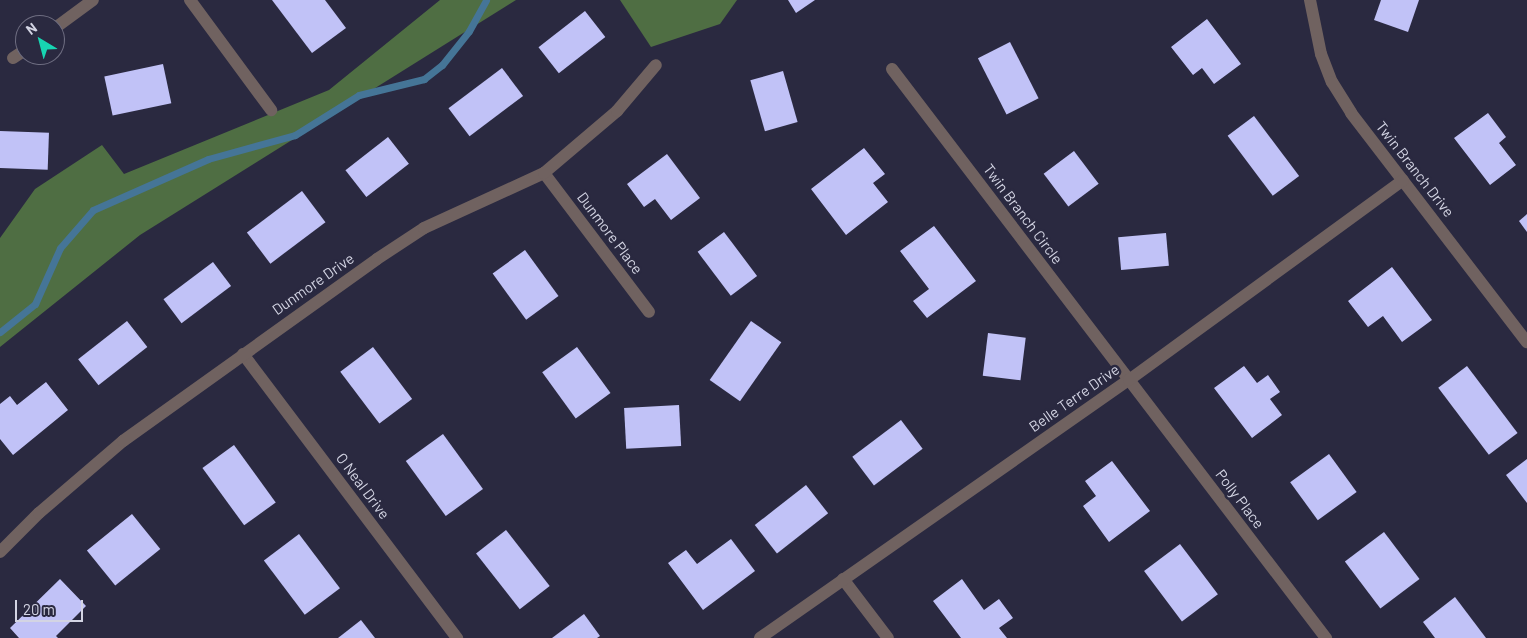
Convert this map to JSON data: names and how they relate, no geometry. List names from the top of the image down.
{
  "streets": {
    "street": [
      "Twin Branch Drive",
      "Twin Branch Circle",
      "Dunmore Place",
      "Dunmore Drive",
      "Belle Terre Drive",
      "O Neal Drive",
      "Polly Place"
    ]
  },
  "crossings": [
    ["Twin Branch Drive", "Belle Terre Drive"],
    ["Twin Branch Circle", "Belle Terre Drive"],
    ["Twin Branch Circle", "Polly Place"],
    ["Dunmore Place", "Dunmore Drive"],
    ["Dunmore Drive", "O Neal Drive"],
    ["Belle Terre Drive", "Polly Place"]
  ],
  "scale_bar": "20 m",
  "north": "top left"
}
